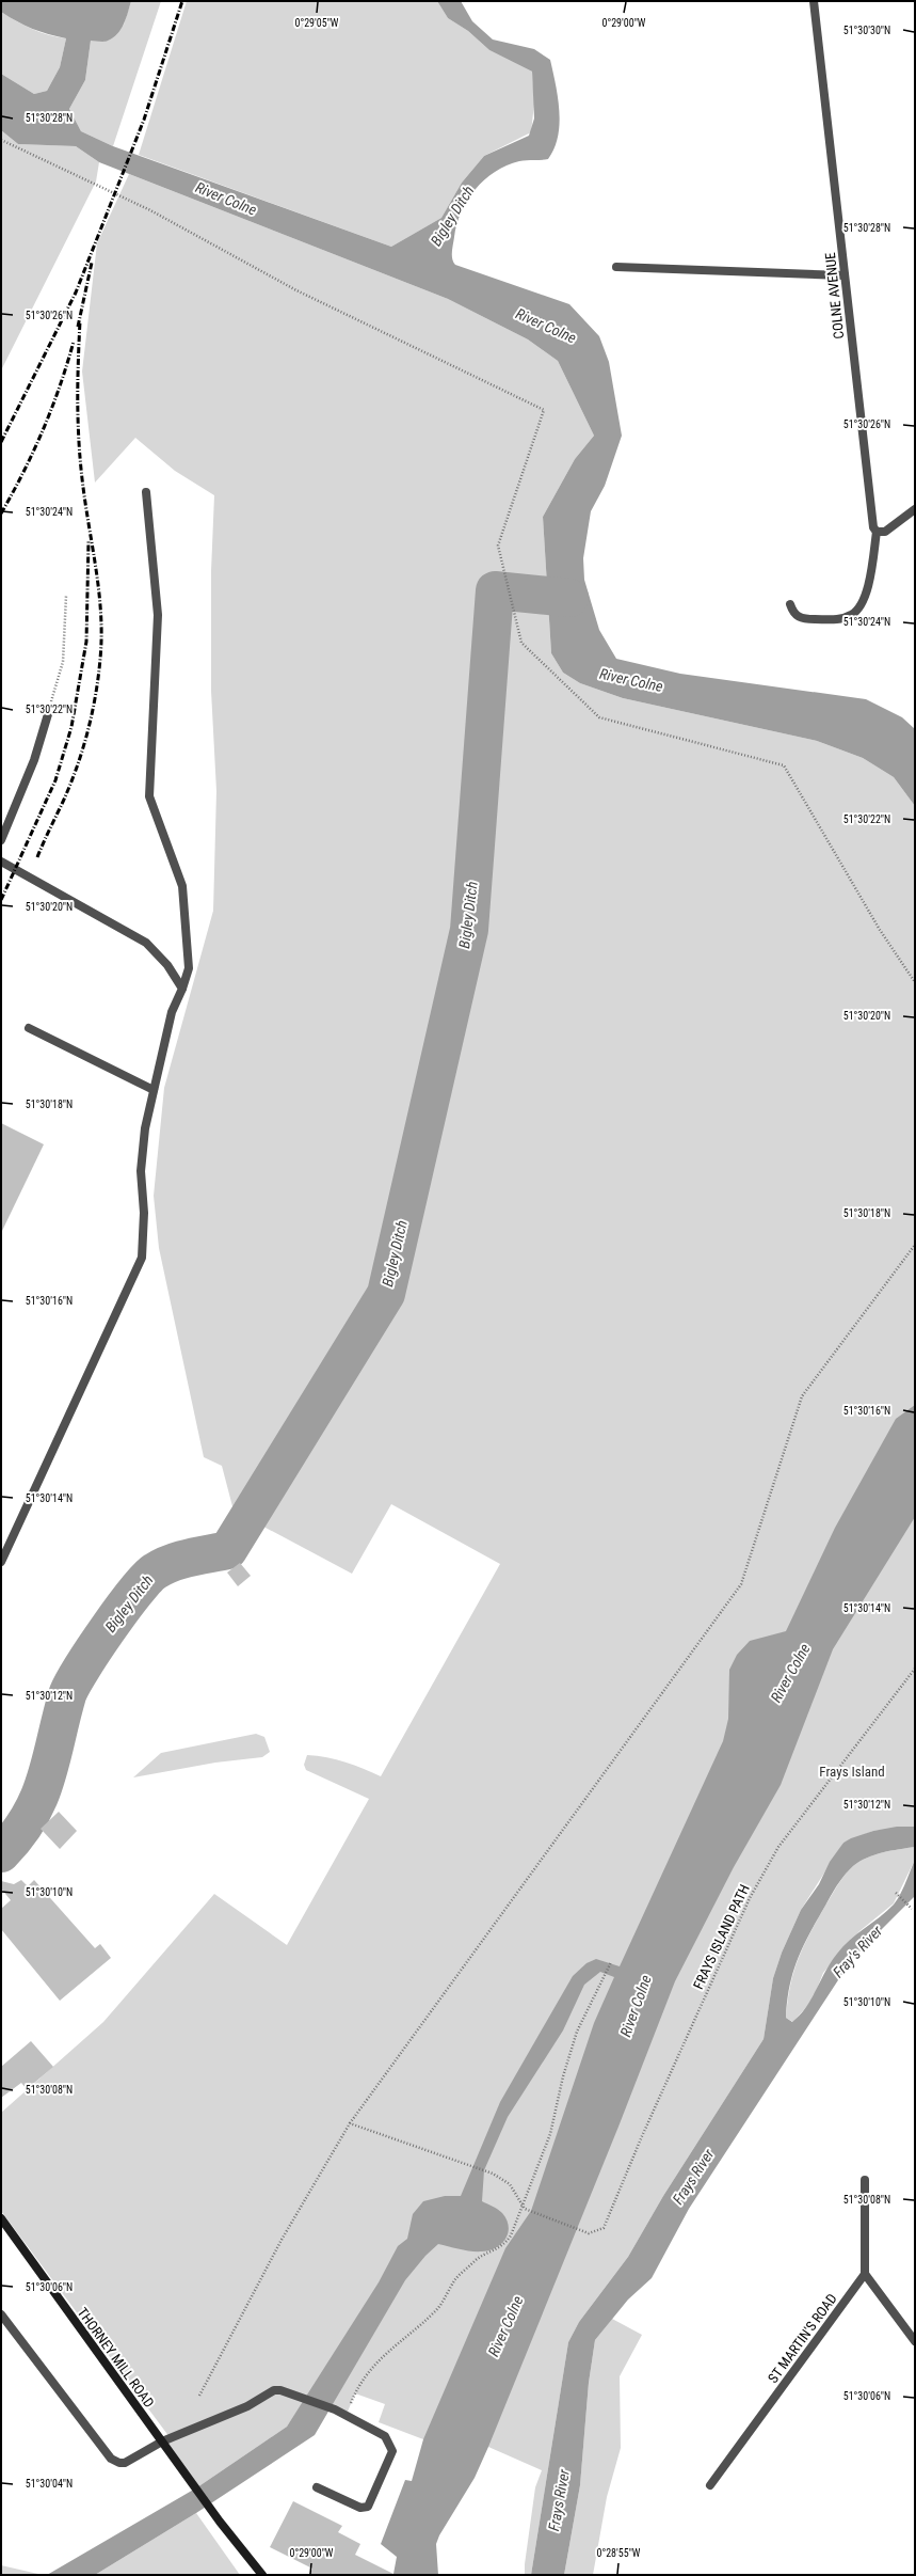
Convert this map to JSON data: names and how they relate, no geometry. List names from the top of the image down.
{
  "streets": {
    "street": ["COLNE AVENUE", "ST MARTIN'S ROAD", "THORNEY MILL ROAD"],
    "path": ["FRAYS ISLAND PATH"]
  },
  "water": [
    "River Colne",
    "Bigley Ditch",
    "Fray's River",
    "Frays River"
  ],
  "parks": ["Frays Island"],
  "coordinates": [
    "0°29'05\"W",
    "0°29'00\"W",
    "51°30'30\"N",
    "51°30'28\"N",
    "51°30'26\"N",
    "51°30'24\"N",
    "51°30'22\"N",
    "51°30'20\"N",
    "51°30'18\"N",
    "51°30'16\"N",
    "51°30'14\"N",
    "51°30'12\"N",
    "51°30'10\"N",
    "51°30'08\"N",
    "51°30'06\"N",
    "51°30'04\"N",
    "0°28'55\"W"
  ]
}
